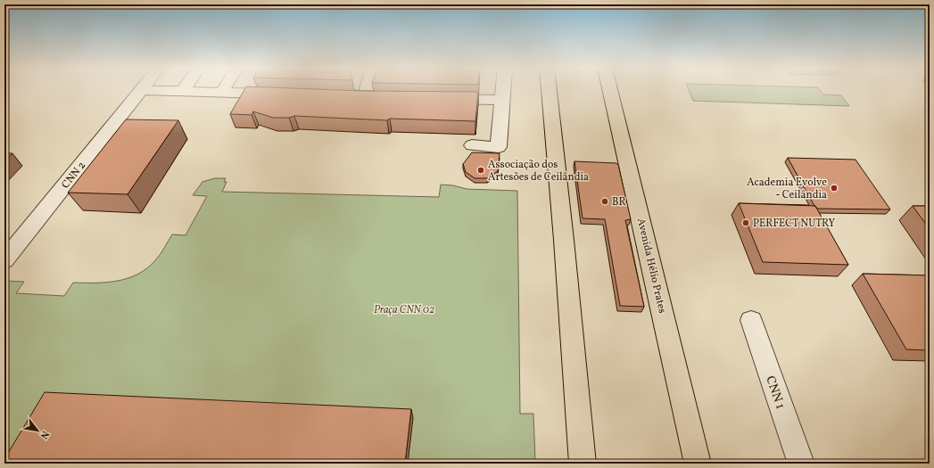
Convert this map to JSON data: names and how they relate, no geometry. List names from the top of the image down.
{
  "streets": {
    "main road": ["Avenida Hélio Prates"],
    "street": ["CNN 2", "CNN 1"]
  },
  "parks": ["Praça CNN 02"],
  "places": [
    "Associação dos Artesões de Ceilândia",
    "Academia Evolve - Ceilândia",
    "BR",
    "PERFECT NUTRY"
  ],
  "north": "bottom right"
}
